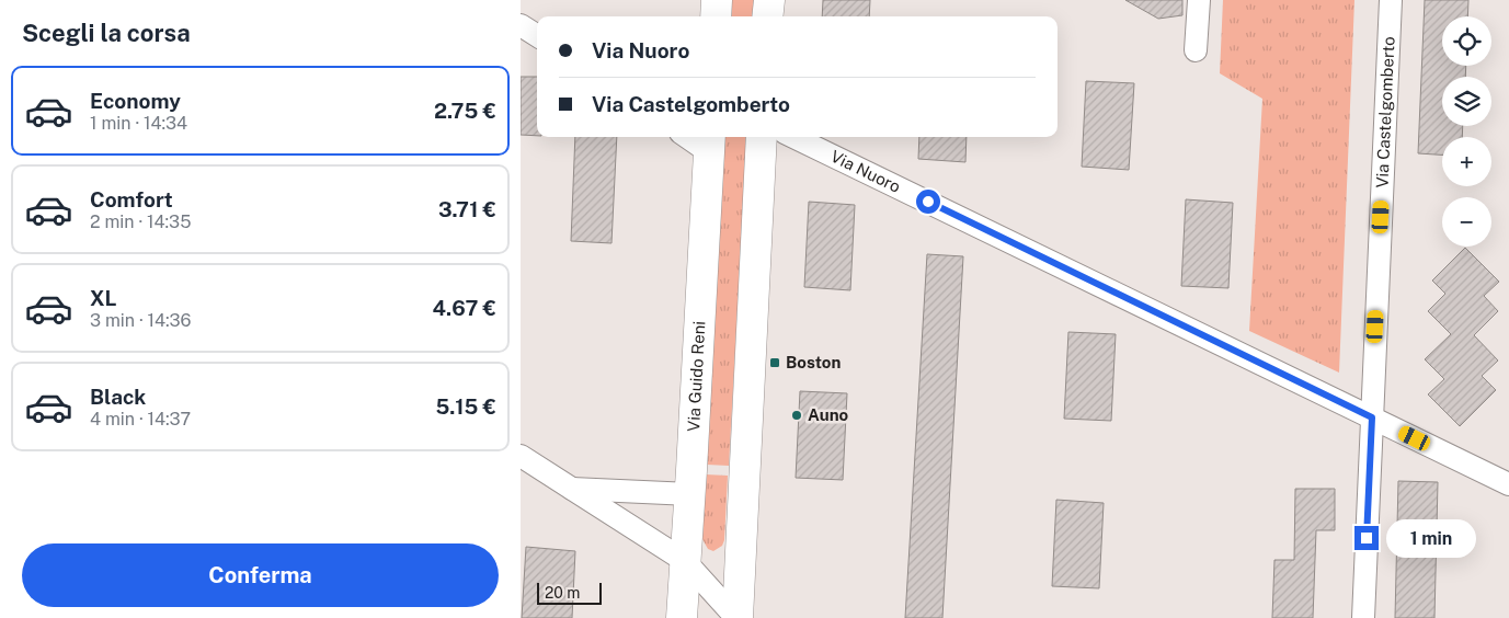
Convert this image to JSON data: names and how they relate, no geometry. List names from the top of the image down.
{
  "streets": {
    "main road": ["Via Guido Reni"],
    "street": ["Via Castelgomberto", "Via Nuoro"]
  },
  "crossings": [
    ["Via Castelgomberto", "Via Nuoro"]
  ],
  "places": {
    "transit": ["Boston"],
    "other": ["Auno"]
  },
  "scale_bar": "20 m",
  "page": {
    "heading": "Scegli la corsa",
    "map_buttons": ["+", "−"],
    "banner": ["Via Nuoro", "Via Castelgomberto"],
    "list": [
      {
        "name": "Economy",
        "note": "1 min · 14:34",
        "value": "2.75 €"
      },
      {
        "name": "Comfort",
        "note": "2 min · 14:35",
        "value": "3.71 €"
      },
      {
        "name": "XL",
        "note": "3 min · 14:36",
        "value": "4.67 €"
      },
      {
        "name": "Black",
        "note": "4 min · 14:37",
        "value": "5.15 €"
      }
    ],
    "bubble": "1 min",
    "buttons": "Conferma",
    "scale": "20 m"
  }
}
